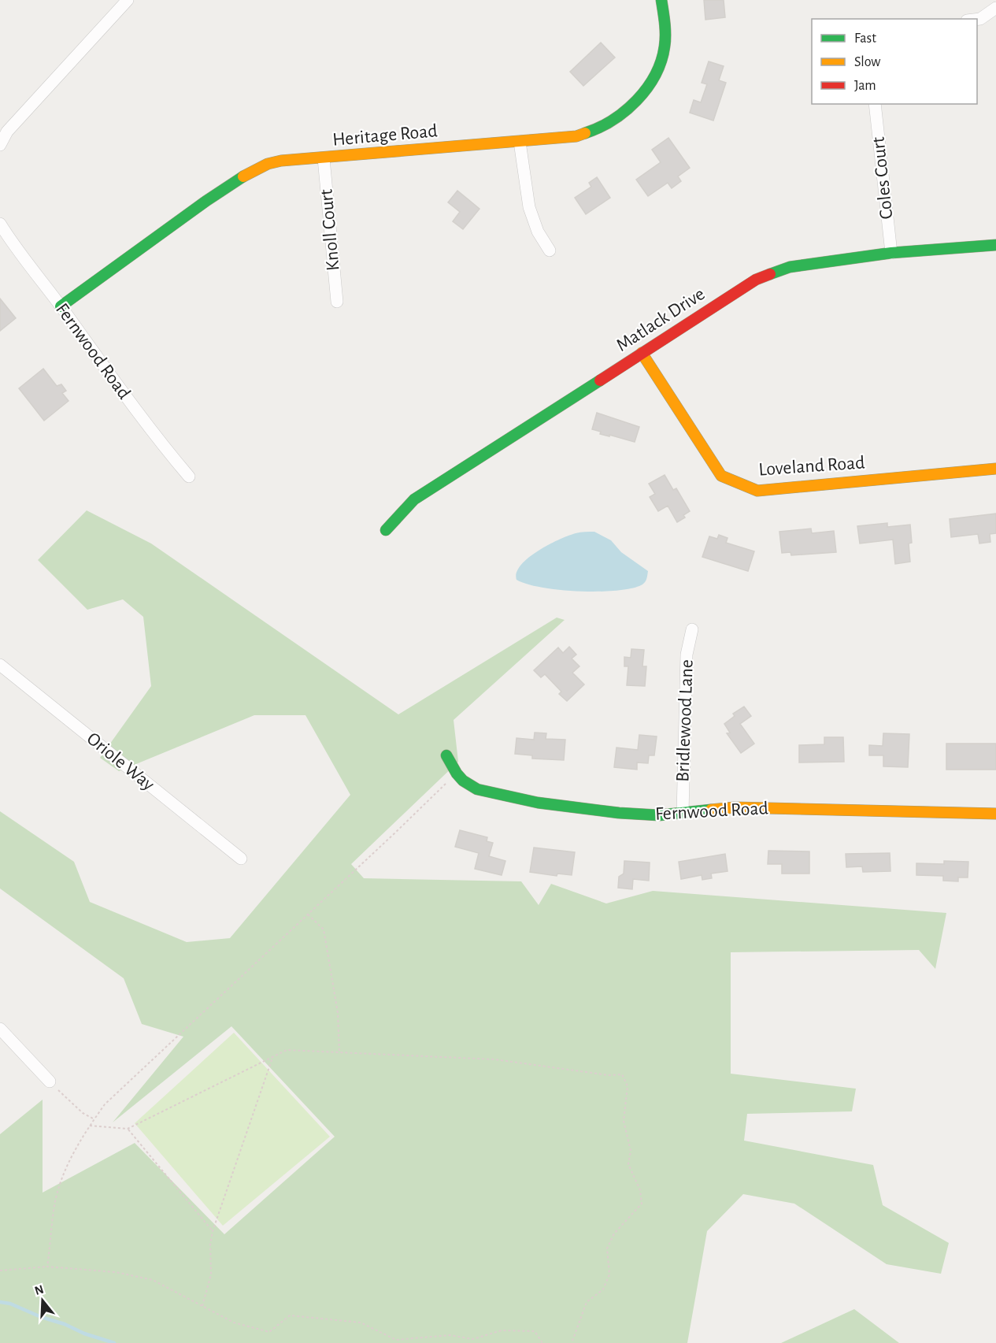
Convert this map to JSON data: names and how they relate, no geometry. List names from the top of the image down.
{
  "streets": {
    "street": [
      "Heritage Road",
      "Coles Court",
      "Knoll Court",
      "Matlack Drive",
      "Fernwood Road",
      "Loveland Road",
      "Bridlewood Lane",
      "Oriole Way"
    ]
  },
  "crossings": [
    ["Heritage Road", "Knoll Court"],
    ["Heritage Road", "Fernwood Road"],
    ["Coles Court", "Matlack Drive"],
    ["Matlack Drive", "Loveland Road"],
    ["Fernwood Road", "Bridlewood Lane"]
  ],
  "legend": ["Fast", "Slow", "Jam"],
  "north": "top"
}
